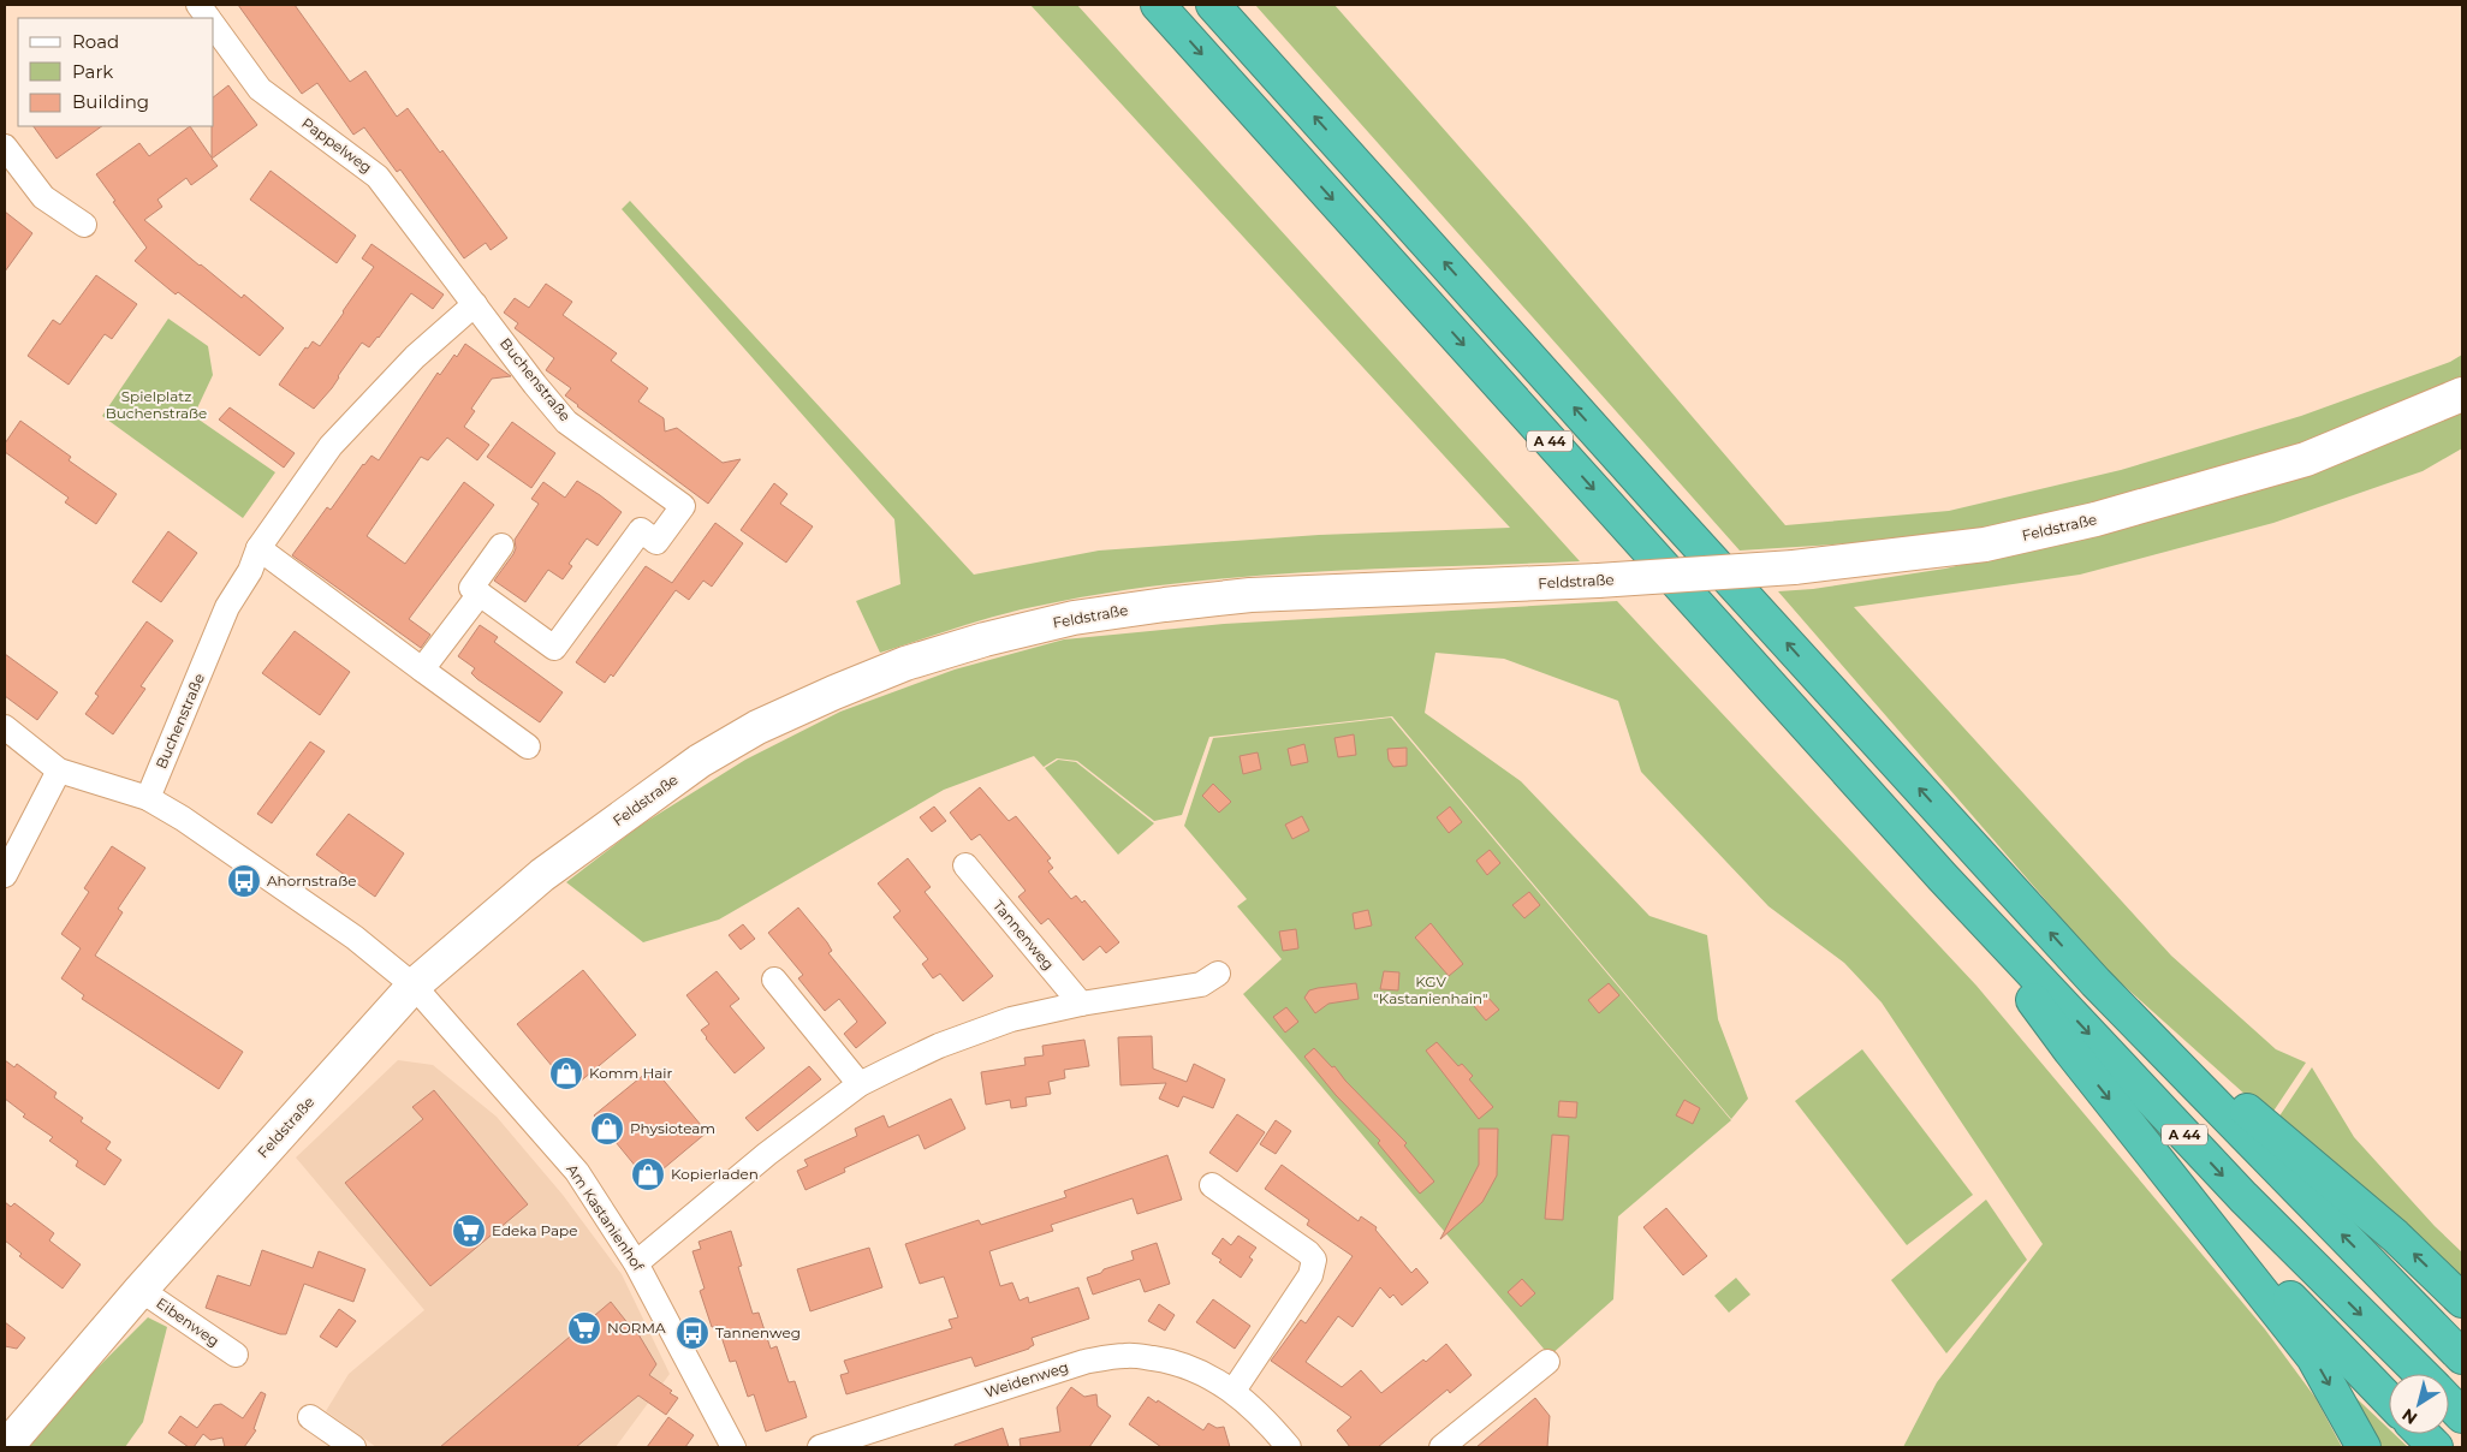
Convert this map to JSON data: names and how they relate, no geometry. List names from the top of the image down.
{
  "streets": {
    "highway": ["A 44"],
    "main road": ["Feldstraße"],
    "street": [
      "Pappelweg",
      "Buchenstraße",
      "Tannenweg",
      "Am Kastanienhof",
      "Eibenweg",
      "Weidenweg"
    ]
  },
  "crossings": [
    ["Pappelweg", "Buchenstraße"],
    ["Feldstraße", "Am Kastanienhof"],
    ["Feldstraße", "Eibenweg"]
  ],
  "parks": ["Spielplatz Buchenstraße", "KGV \"Kastanienhain\""],
  "places": {
    "bus stop": ["Ahornstraße", "Tannenweg"],
    "shop": ["Komm Hair", "Physioteam", "Kopierladen"],
    "supermarket": ["Edeka Pape", "NORMA"]
  },
  "legend": ["Road", "Park", "Building"],
  "north": "bottom left"
}
